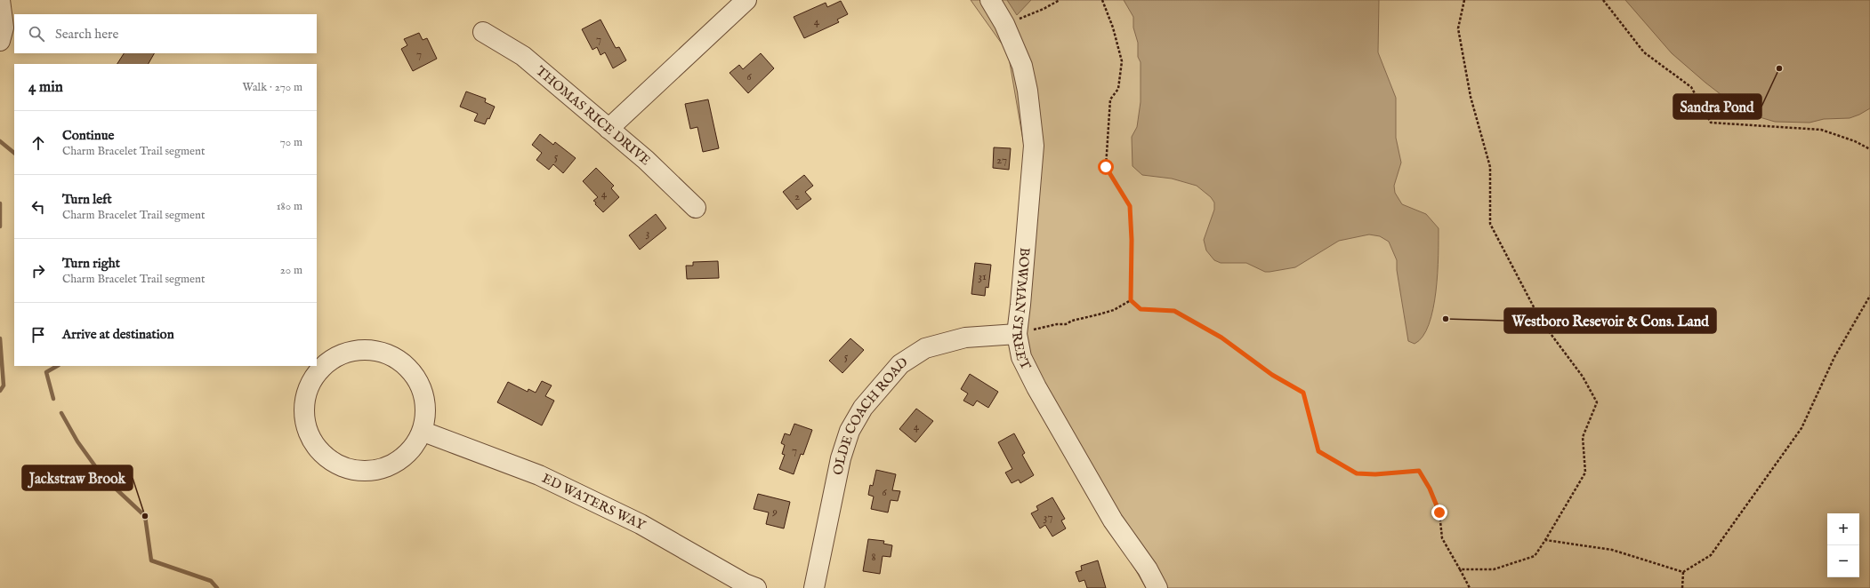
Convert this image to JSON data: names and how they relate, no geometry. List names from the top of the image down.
{
  "streets": {
    "street": [
      "THOMAS RICE DRIVE",
      "BOWMAN STREET",
      "OLDE COACH ROAD",
      "ED WATERS WAY"
    ]
  },
  "crossings": [
    ["BOWMAN STREET", "OLDE COACH ROAD"]
  ],
  "places": ["Sandra Pond", "Westboro Resevoir & Cons. Land", "Jackstraw Brook"],
  "house_numbers": [
    "4",
    "7",
    "7",
    "6",
    "5",
    "27",
    "4",
    "2",
    "3",
    "31",
    "5",
    "4",
    "7",
    "6",
    "9",
    "37",
    "8"
  ],
  "page": {
    "search": "Search here",
    "heading": ["4 min", "Walk · 270 m"],
    "list": [
      ["Continue", "Charm Bracelet Trail segment", "70 m"],
      ["Turn left", "Charm Bracelet Trail segment", "180 m"],
      ["Turn right", "Charm Bracelet Trail segment", "20 m"],
      "Arrive at destination"
    ],
    "map_buttons": ["+", "−"]
  }
}
